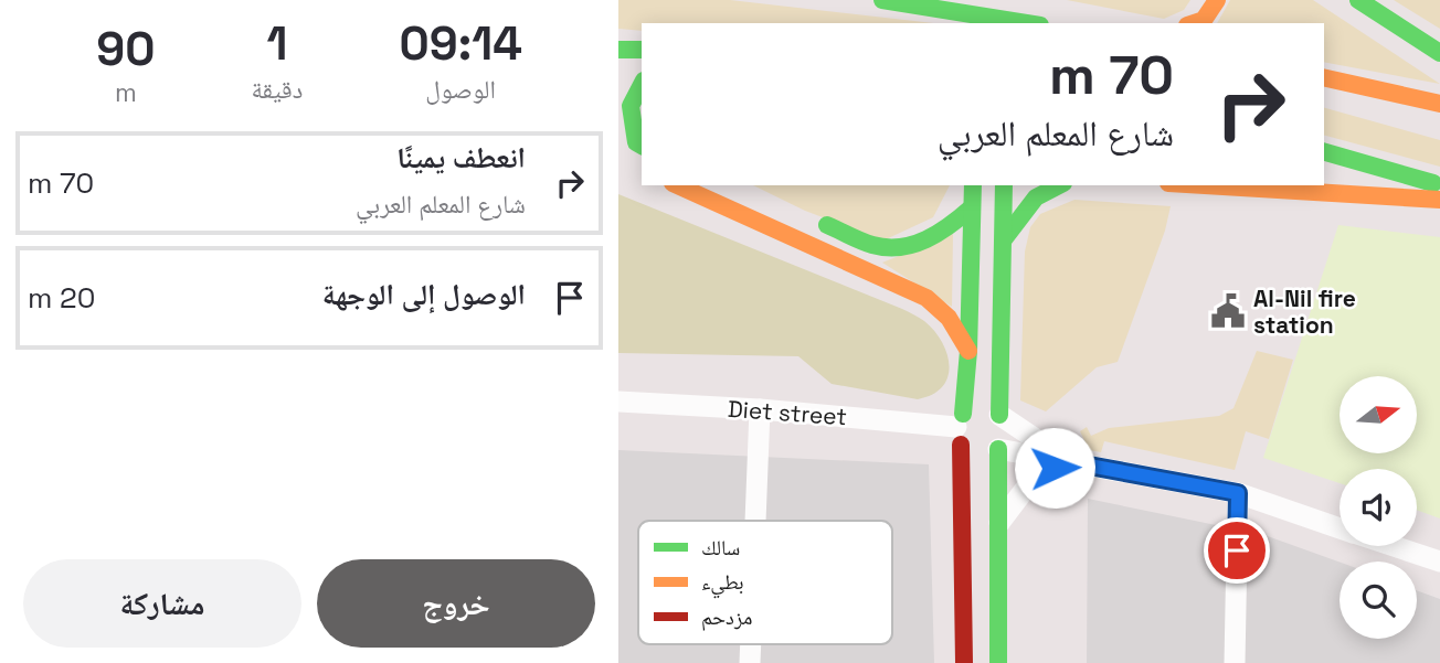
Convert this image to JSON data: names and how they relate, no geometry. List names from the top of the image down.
{
  "streets": {
    "street": ["Diet street"]
  },
  "places": {
    "public building": ["Al-Nil fire station"]
  },
  "legend": ["سالك", "بطيء", "مزدحم"],
  "north": "right",
  "page": {
    "eta": [
      "09:14",
      "الوصول",
      "1",
      "دقيقة",
      "90",
      "m"
    ],
    "turn": ["70 m", "شارع المعلم العربي"],
    "list": [
      {
        "name": "انعطف يمينًا",
        "note": "شارع المعلم العربي",
        "value": "70 m"
      },
      {
        "name": "الوصول إلى الوجهة",
        "value": "20 m"
      }
    ],
    "buttons": ["خروج", "مشاركة"]
  }
}
